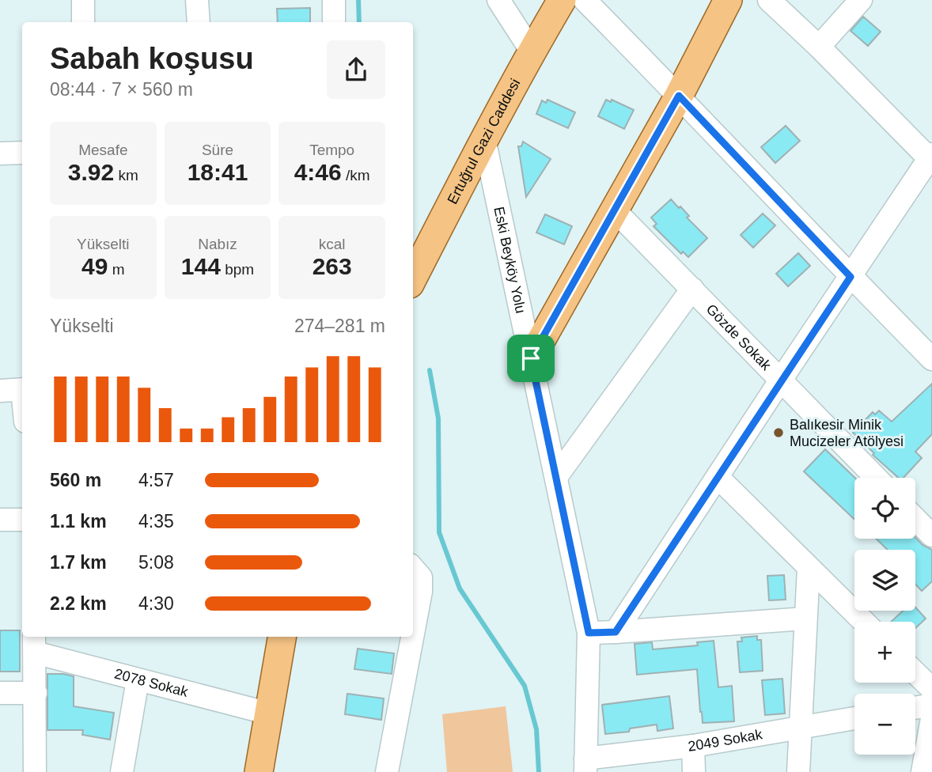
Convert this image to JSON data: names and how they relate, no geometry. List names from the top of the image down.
{
  "streets": {
    "main road": ["Ertuğrul Gazi Caddesi"],
    "street": [
      "Eski Beyköy Yolu",
      "Gözde Sokak",
      "2078 Sokak",
      "2049 Sokak"
    ]
  },
  "crossings": [
    ["Ertuğrul Gazi Caddesi", "Eski Beyköy Yolu"],
    ["Eski Beyköy Yolu", "2049 Sokak"]
  ],
  "places": ["Balıkesir Minik Mucizeler Atölyesi"],
  "page": {
    "heading": ["Sabah koşusu", "08:44 · 7 × 560 m"],
    "stats": [
      ["Mesafe", "3.92 km"],
      ["Süre", "18:41"],
      ["Tempo", "4:46 /km"],
      ["Yükselti", "49 m"],
      ["Nabız", "144 bpm"],
      ["kcal", "263"]
    ],
    "chart": ["Yükselti", "274–281 m"],
    "list": [
      {
        "name": "560 m",
        "note": "4:57"
      },
      {
        "name": "1.1 km",
        "note": "4:35"
      },
      {
        "name": "1.7 km",
        "note": "5:08"
      },
      {
        "name": "2.2 km",
        "note": "4:30"
      }
    ],
    "map_buttons": ["+", "−"]
  }
}
